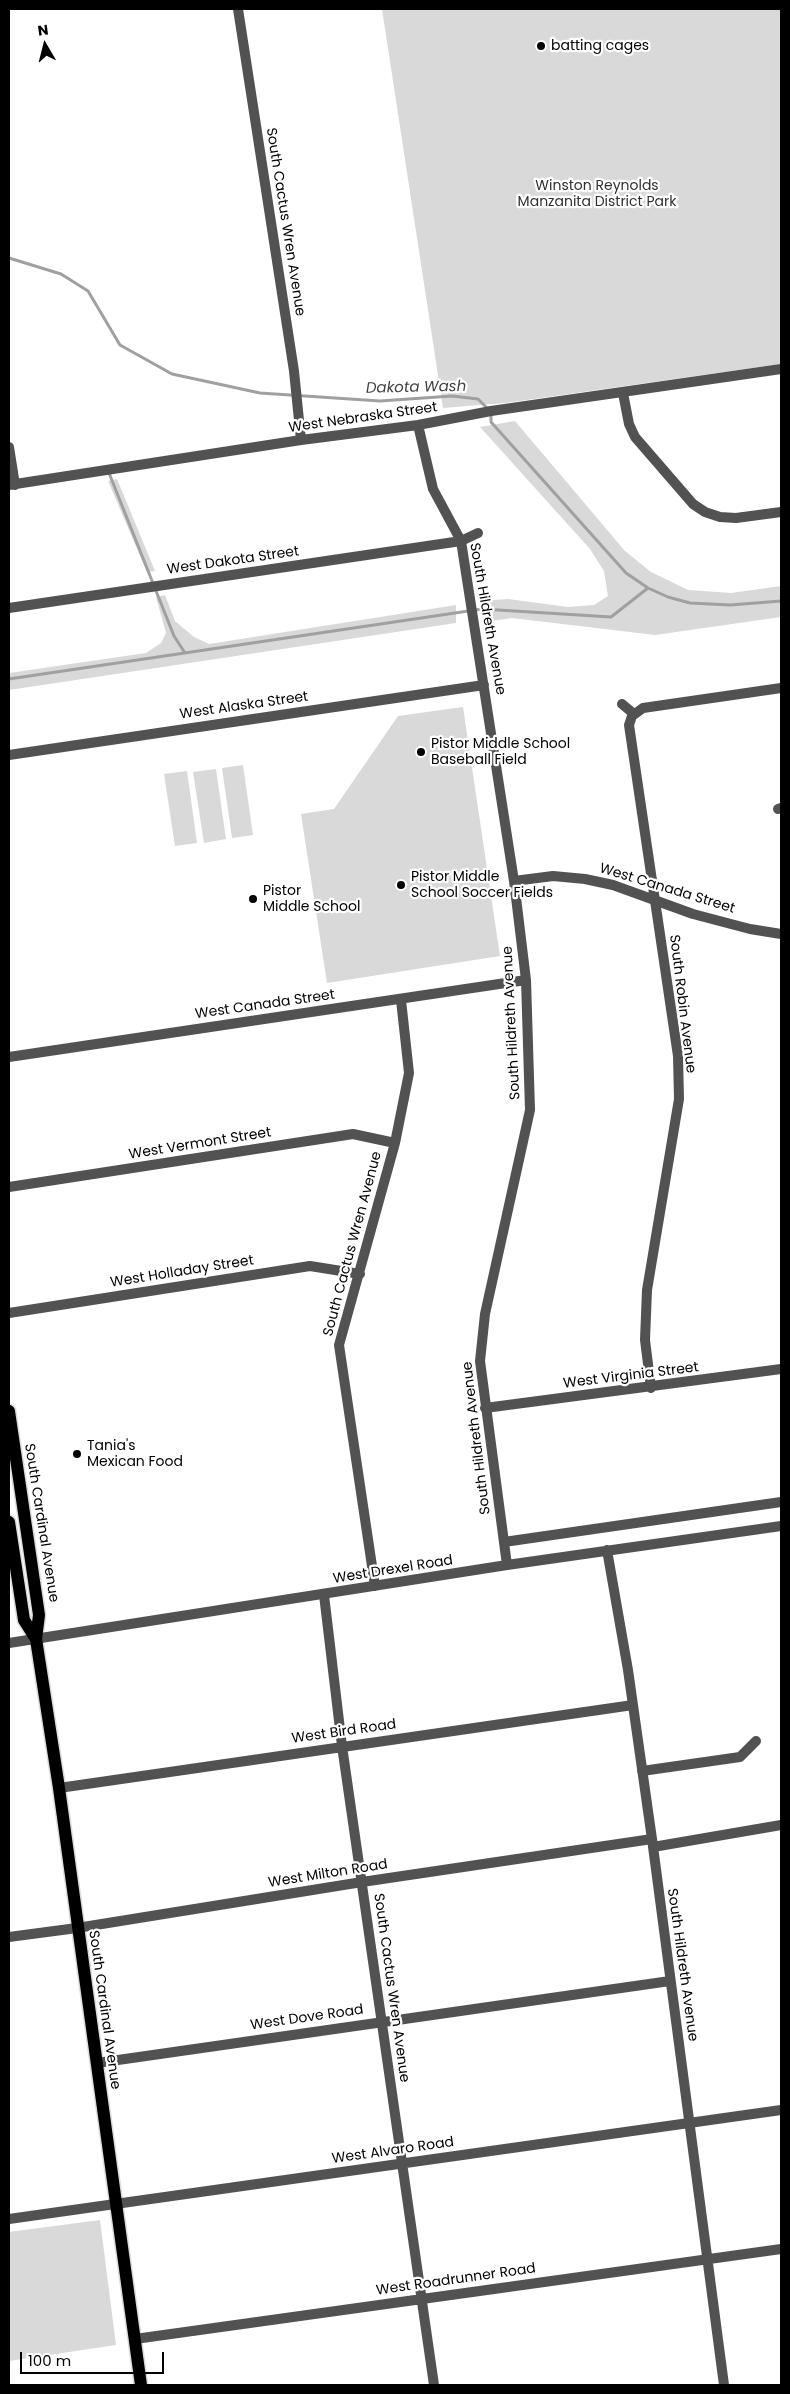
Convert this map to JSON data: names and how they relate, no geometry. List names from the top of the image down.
{
  "streets": {
    "main road": ["South Cardinal Avenue"],
    "street": [
      "South Cactus Wren Avenue",
      "West Nebraska Street",
      "West Dakota Street",
      "South Hildreth Avenue",
      "West Alaska Street",
      "West Canada Street",
      "South Robin Avenue",
      "West Vermont Street",
      "West Holladay Street",
      "West Virginia Street",
      "West Drexel Road",
      "West Bird Road",
      "West Milton Road",
      "West Dove Road",
      "West Alvaro Road",
      "West Roadrunner Road"
    ]
  },
  "crossings": [
    ["South Cactus Wren Avenue", "West Nebraska Street"],
    ["South Cactus Wren Avenue", "West Canada Street"],
    ["South Cactus Wren Avenue", "West Vermont Street"],
    ["South Cactus Wren Avenue", "West Holladay Street"],
    ["South Cactus Wren Avenue", "West Drexel Road"],
    ["South Cactus Wren Avenue", "West Bird Road"],
    ["South Cactus Wren Avenue", "West Milton Road"],
    ["South Cactus Wren Avenue", "West Dove Road"],
    ["South Cactus Wren Avenue", "West Alvaro Road"],
    ["South Cactus Wren Avenue", "West Roadrunner Road"],
    ["West Nebraska Street", "South Hildreth Avenue"],
    ["West Dakota Street", "South Hildreth Avenue"],
    ["South Hildreth Avenue", "West Alaska Street"],
    ["South Hildreth Avenue", "West Canada Street"],
    ["South Hildreth Avenue", "West Virginia Street"],
    ["South Hildreth Avenue", "West Drexel Road"],
    ["South Hildreth Avenue", "West Bird Road"],
    ["South Hildreth Avenue", "West Milton Road"],
    ["South Hildreth Avenue", "West Dove Road"],
    ["South Hildreth Avenue", "West Alvaro Road"],
    ["South Hildreth Avenue", "West Roadrunner Road"],
    ["West Canada Street", "South Robin Avenue"],
    ["South Robin Avenue", "West Virginia Street"],
    ["South Cardinal Avenue", "West Drexel Road"],
    ["South Cardinal Avenue", "West Bird Road"],
    ["South Cardinal Avenue", "West Milton Road"],
    ["South Cardinal Avenue", "West Dove Road"],
    ["South Cardinal Avenue", "West Alvaro Road"],
    ["South Cardinal Avenue", "West Roadrunner Road"]
  ],
  "water": ["Dakota Wash"],
  "parks": ["Winston Reynolds Manzanita District Park"],
  "places": [
    "batting cages",
    "Pistor Middle School Baseball Field",
    "Pistor Middle School Soccer Fields",
    "Pistor Middle School",
    "Tania's Mexican Food"
  ],
  "scale_bar": "100 m",
  "north": "top"
}
